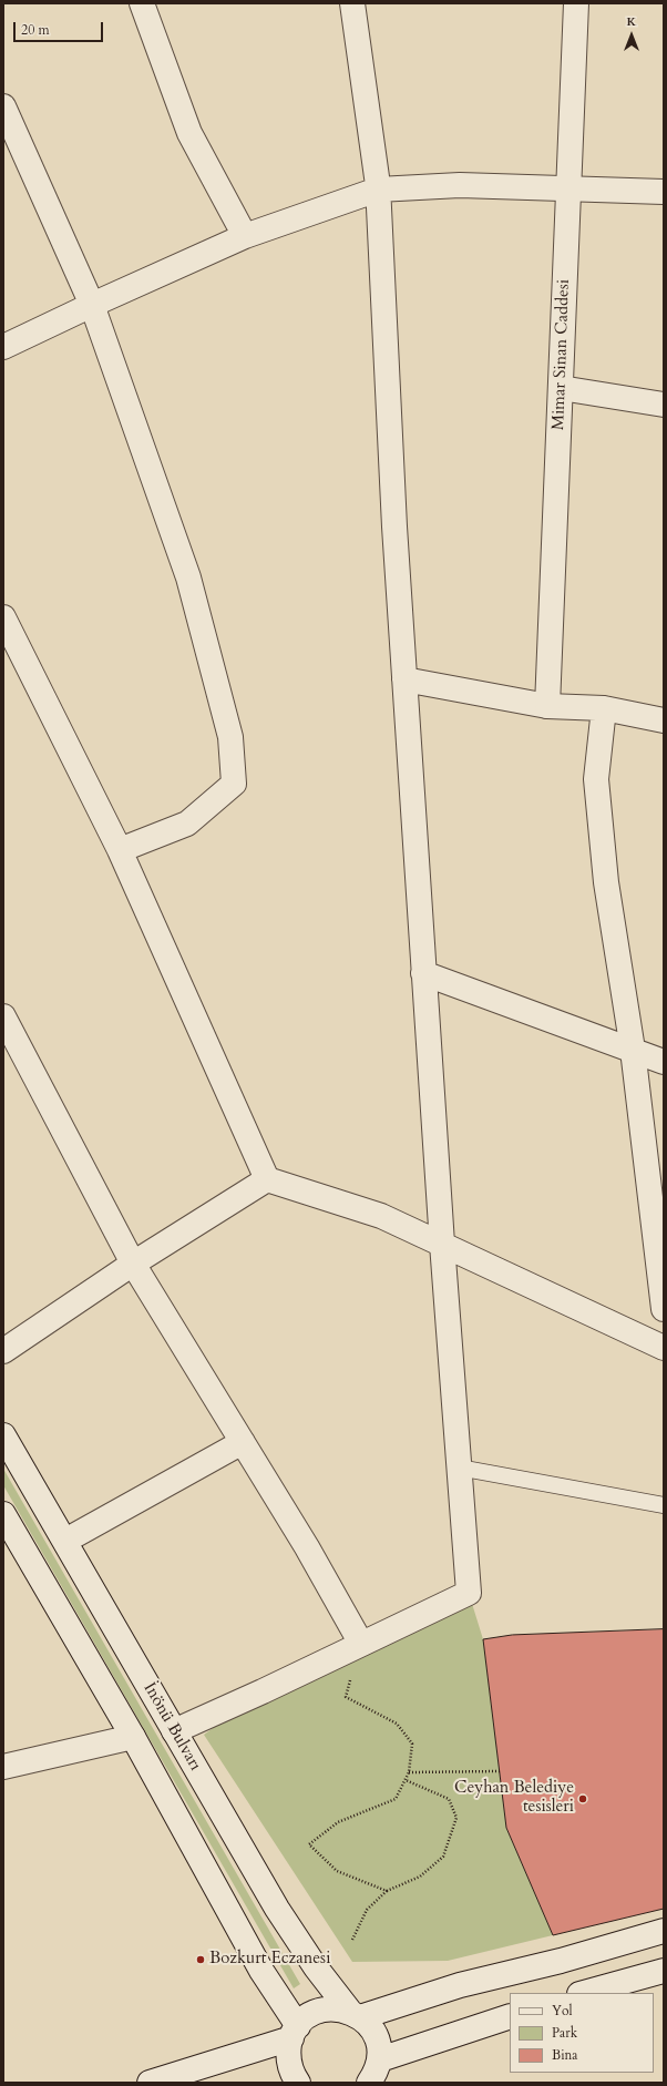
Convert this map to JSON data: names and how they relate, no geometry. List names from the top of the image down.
{
  "streets": {
    "street": ["Mimar Sinan Caddesi", "İnönü Bulvarı"]
  },
  "places": ["Ceyhan Belediye tesisleri", "Bozkurt Eczanesi"],
  "legend": ["Yol", "Park", "Bina"],
  "scale_bar": "20 m",
  "north": "top"
}
